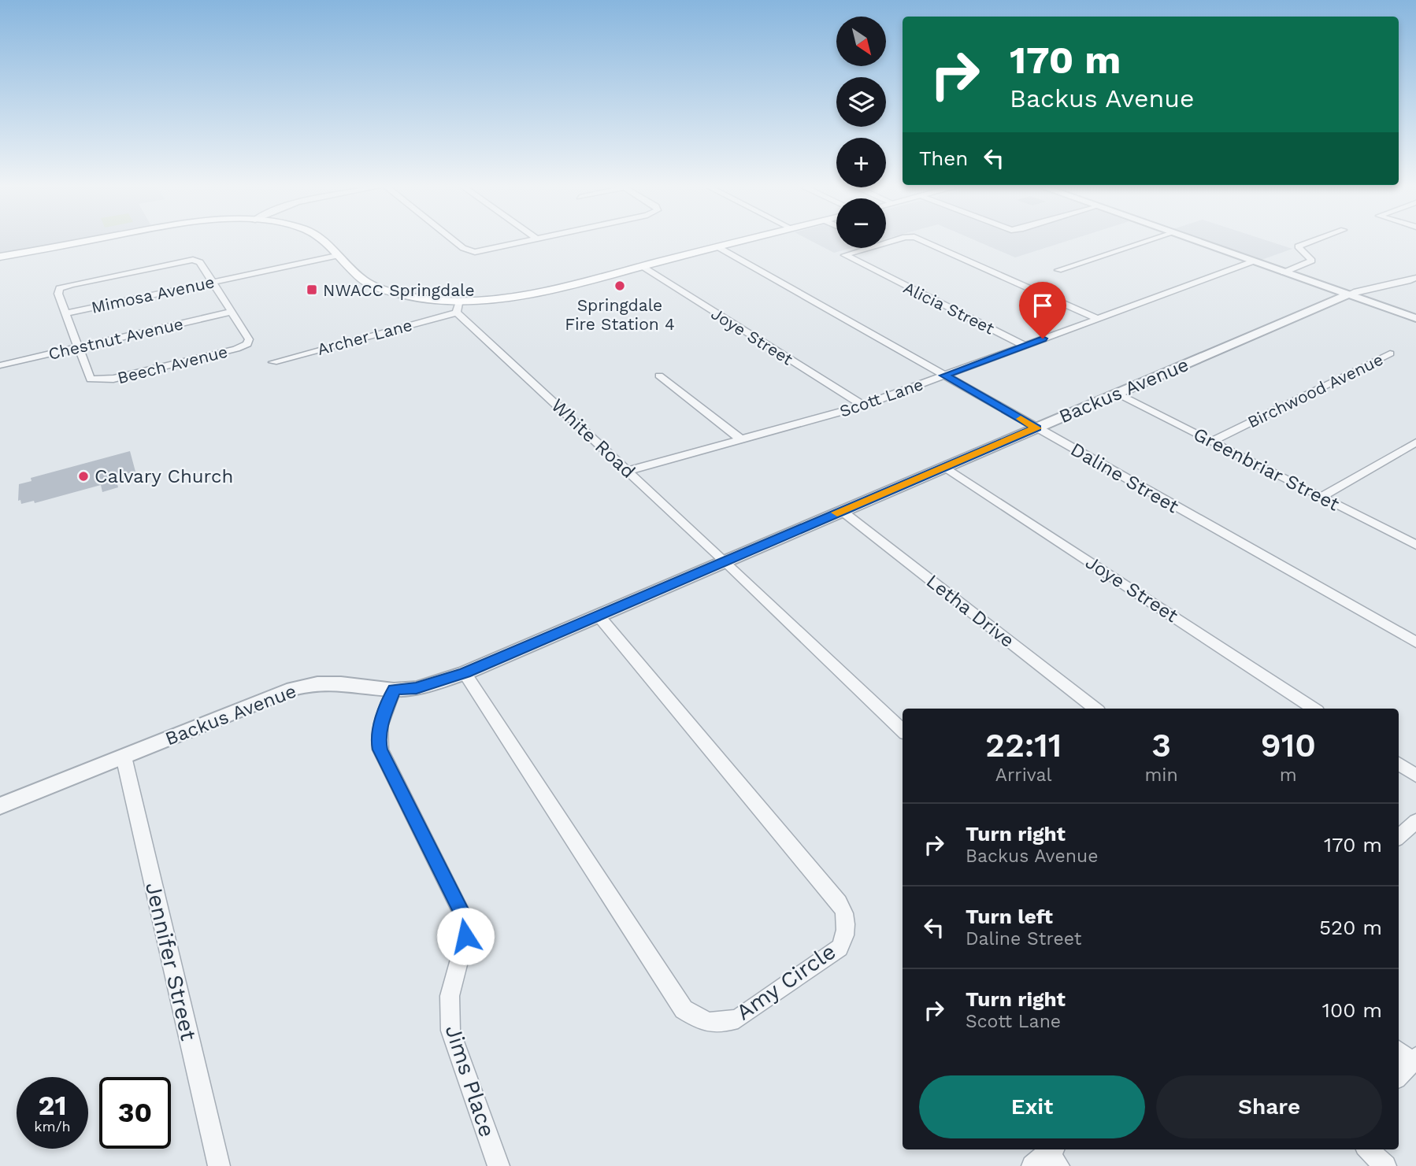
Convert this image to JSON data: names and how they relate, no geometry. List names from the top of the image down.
{
  "streets": {
    "street": [
      "Mimosa Avenue",
      "Alicia Street",
      "Joye Street",
      "Archer Lane",
      "Chestnut Avenue",
      "Beech Avenue",
      "Backus Avenue",
      "Birchwood Avenue",
      "Scott Lane",
      "White Road",
      "Greenbriar Street",
      "Daline Street",
      "Letha Drive",
      "Jennifer Street",
      "Amy Circle",
      "Jims Place"
    ]
  },
  "crossings": [
    ["Alicia Street", "Scott Lane"],
    ["Joye Street", "Backus Avenue"],
    ["Joye Street", "Scott Lane"],
    ["Archer Lane", "White Road"],
    ["Chestnut Avenue", "Beech Avenue"],
    ["Backus Avenue", "White Road"],
    ["Backus Avenue", "Greenbriar Street"],
    ["Backus Avenue", "Daline Street"],
    ["Backus Avenue", "Letha Drive"],
    ["Backus Avenue", "Jennifer Street"],
    ["Backus Avenue", "Amy Circle"],
    ["Backus Avenue", "Jims Place"],
    ["Birchwood Avenue", "Greenbriar Street"],
    ["Scott Lane", "White Road"],
    ["Scott Lane", "Daline Street"]
  ],
  "places": {
    "other": ["Springdale Fire Station 4", "Calvary Church"],
    "transit": ["NWACC Springdale"]
  },
  "north": "bottom right",
  "page": {
    "map_buttons": ["+", "−"],
    "turn": ["170 m", "Backus Avenue"],
    "then": "Then",
    "eta": [
      "22:11",
      "Arrival",
      "3",
      "min",
      "910",
      "m"
    ],
    "list": [
      {
        "name": "Turn right",
        "note": "Backus Avenue",
        "value": "170 m"
      },
      {
        "name": "Turn left",
        "note": "Daline Street",
        "value": "520 m"
      },
      {
        "name": "Turn right",
        "note": "Scott Lane",
        "value": "100 m"
      }
    ],
    "buttons": ["Exit", "Share"],
    "speed": "21 km/h",
    "limit": "30"
  }
}
